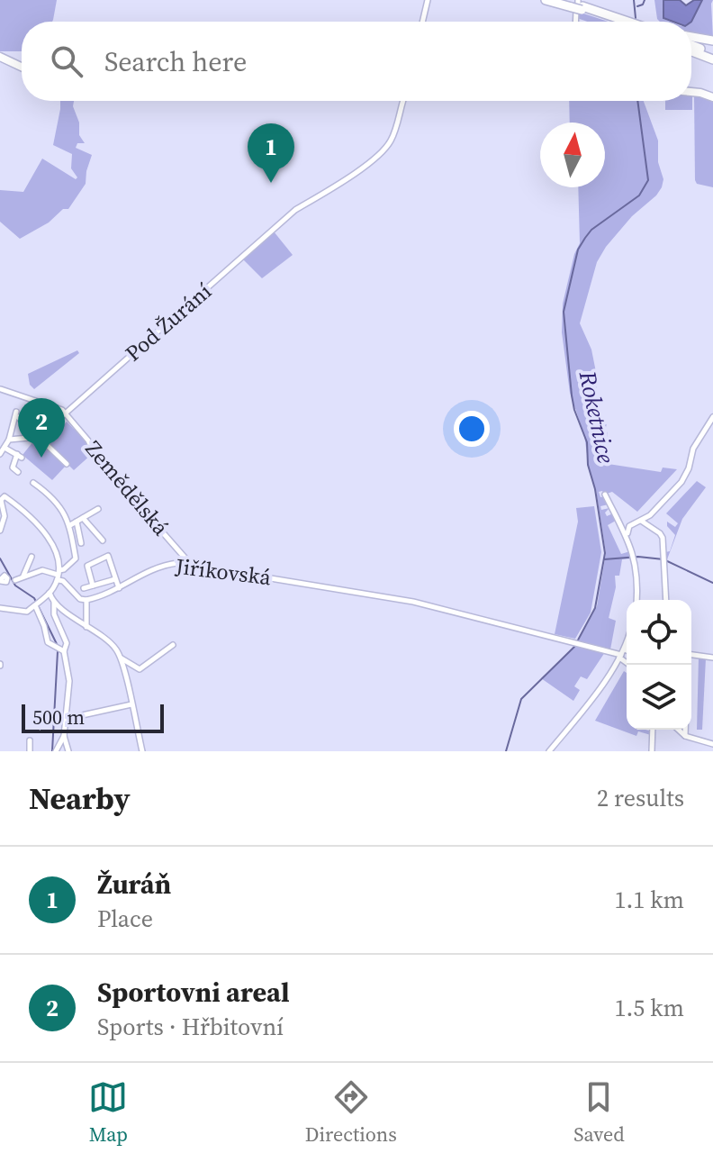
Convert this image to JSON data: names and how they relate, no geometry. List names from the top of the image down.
{
  "streets": {
    "street": ["Pod Žurání", "Zemědělská", "Jiříkovská"]
  },
  "crossings": [
    ["Pod Žurání", "Zemědělská"],
    ["Zemědělská", "Jiříkovská"]
  ],
  "water": ["Roketnice"],
  "scale_bar": "500 m",
  "north": "top",
  "page": {
    "search": "Search here",
    "pins": ["1", "2"],
    "scale": "500 m",
    "heading": ["Nearby", "2 results"],
    "list": [
      {
        "mark": "1",
        "name": "Žuráň",
        "note": "Place",
        "value": "1.1 km"
      },
      {
        "mark": "2",
        "name": "Sportovni areal",
        "note": "Sports · Hřbitovní",
        "value": "1.5 km"
      }
    ],
    "nav": ["Map", "Directions", "Saved"]
  }
}
